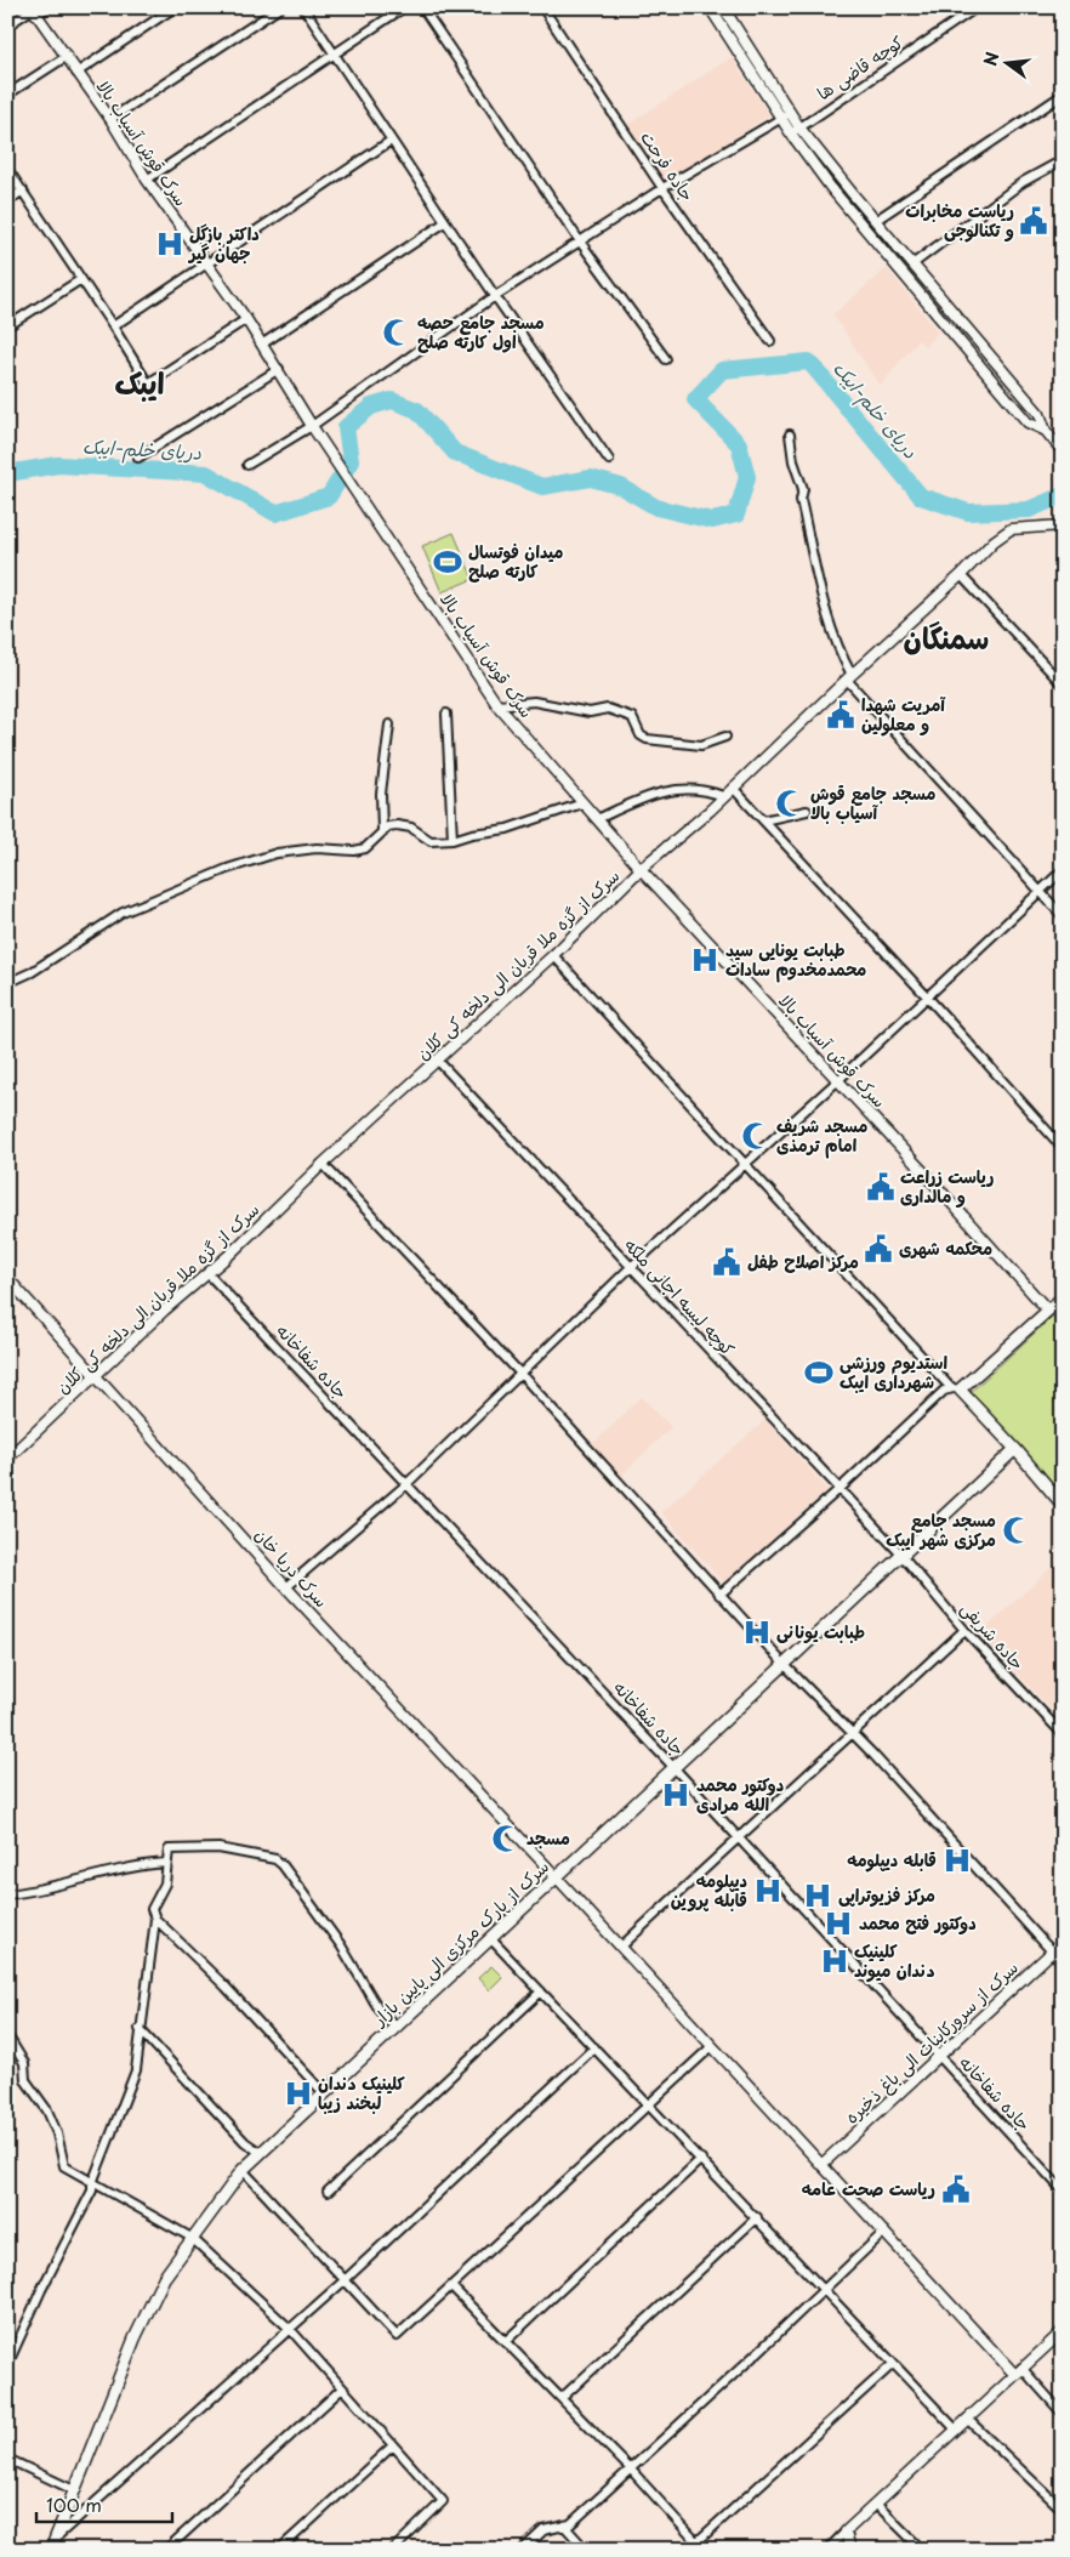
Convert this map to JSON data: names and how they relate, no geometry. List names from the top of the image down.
{
  "streets": {
    "main road": ["سرک از پارک مرکزی الی پایین بازار"],
    "street": [
      "کوچه قاضی ها",
      "سرک قوش آسیاب بالا",
      "جاده فرحت",
      "سرک از گزه ملا قربان الی دلخه کی کلان",
      "کوچه لیسه اجانی ملکه",
      "جاده شفاخانه",
      "سرک دریا خان",
      "جاده شریفی",
      "سرک از سرورکاینات الی باغ ذخیره"
    ]
  },
  "crossings": [
    ["سرک قوش آسیاب بالا", "سرک از گزه ملا قربان الی دلخه کی کلان"],
    ["سرک از گزه ملا قربان الی دلخه کی کلان", "کوچه لیسه اجانی ملکه"],
    ["سرک از گزه ملا قربان الی دلخه کی کلان", "جاده شفاخانه"],
    ["سرک از گزه ملا قربان الی دلخه کی کلان", "سرک دریا خان"],
    ["کوچه لیسه اجانی ملکه", "جاده شریفی"],
    ["کوچه لیسه اجانی ملکه", "سرک از پارک مرکزی الی پایین بازار"],
    ["جاده شفاخانه", "سرک از پارک مرکزی الی پایین بازار"],
    ["جاده شفاخانه", "سرک از سرورکاینات الی باغ ذخیره"],
    ["سرک دریا خان", "سرک از پارک مرکزی الی پایین بازار"],
    ["سرک دریا خان", "سرک از سرورکاینات الی باغ ذخیره"],
    ["جاده شریفی", "سرک از پارک مرکزی الی پایین بازار"]
  ],
  "districts": ["ایبک", "سمنگان"],
  "water": ["دریای خلم-ایبک"],
  "places": {
    "public building": [
      "ریاست مخابرات و تکنالوجی",
      "آمریت شهدا و معلولین",
      "ریاست زراعت و مالداری",
      "محکمه شهری",
      "مرکز اصلاح طفل",
      "ریاست صحت عامه"
    ],
    "hospital": [
      "داکتر بازگل جهان گیر",
      "طبابت یونایی سید محمدمخدوم سادات",
      "طبابت یونانی",
      "دوکتور محمد الله مرادی",
      "قابله دیپلومه",
      "دیپلومه قابله پروین",
      "مرکز فزیوتراپی",
      "دوکتور فتح محمد",
      "کلینیک دندان میوند",
      "کلینیک دندان لبخند زیبا"
    ],
    "mosque": [
      "مسجد جامع حصه اول کارته صلح",
      "مسجد جامع قوش آسیاب بالا",
      "مسجد شریف امام ترمذی",
      "مسجد جامع مرکزی شهر ایبک",
      "مسجد"
    ],
    "sports": ["میدان فوتسال کارته صلح", "استدیوم ورزشی شهرداری ایبک"]
  },
  "scale_bar": "100 m",
  "north": "left"
}
